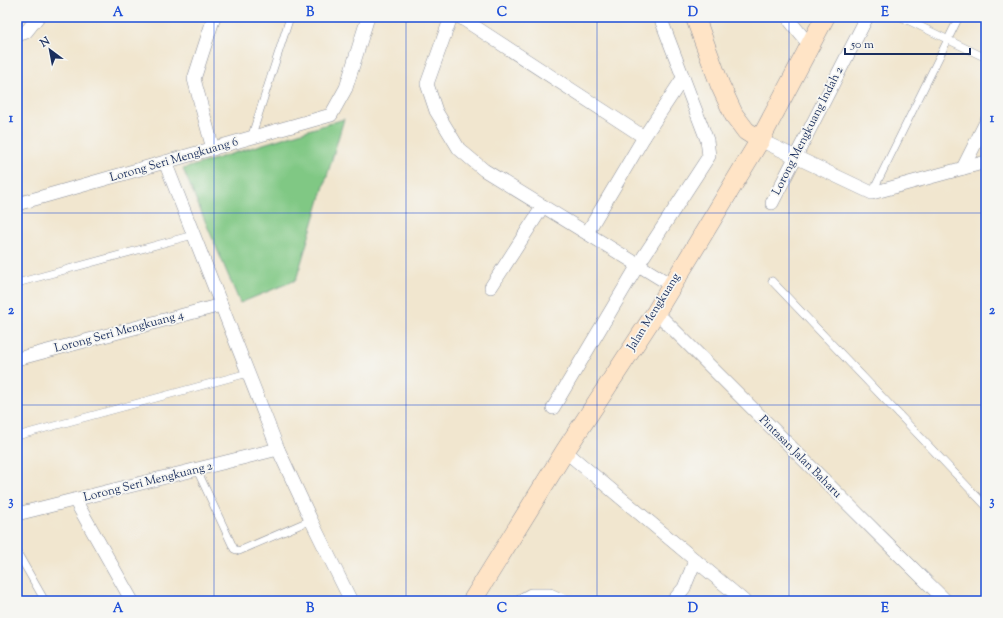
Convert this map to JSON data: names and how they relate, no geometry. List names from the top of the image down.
{
  "streets": {
    "main road": ["Jalan Mengkuang"],
    "street": [
      "Lorong Mengkuang Indah 2",
      "Lorong Seri Mengkuang 6",
      "Lorong Seri Mengkuang 4",
      "Pintasan Jalan Baharu",
      "Lorong Seri Mengkuang 2"
    ]
  },
  "crossings": [
    ["Jalan Mengkuang", "Pintasan Jalan Baharu"]
  ],
  "scale_bar": "50 m",
  "north": "top left",
  "grid": {
    "columns": [
      "A",
      "B",
      "C",
      "D",
      "E"
    ],
    "rows": ["1", "2", "3"]
  }
}
